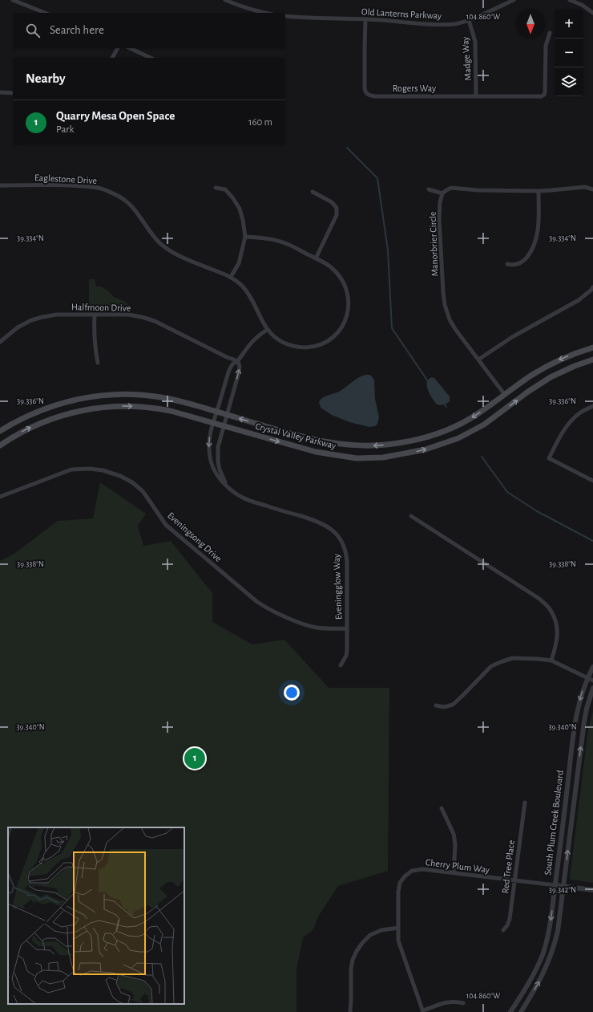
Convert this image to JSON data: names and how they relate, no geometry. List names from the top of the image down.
{
  "streets": {
    "main road": ["Crystal Valley Parkway"],
    "street": [
      "Old Lanterns Parkway",
      "Madge Way",
      "Rogers Way",
      "Eaglestone Drive",
      "Manorbrier Circle",
      "Halfmoon Drive",
      "Eveningsong Drive",
      "Eveningglow Way",
      "South Plum Creek Boulevard",
      "Cherry Plum Way",
      "Red Tree Place"
    ]
  },
  "crossings": [
    ["Old Lanterns Parkway", "Madge Way"],
    ["Old Lanterns Parkway", "Rogers Way"],
    ["Madge Way", "Rogers Way"],
    ["Eaglestone Drive", "Eveningglow Way"],
    ["Manorbrier Circle", "Crystal Valley Parkway"],
    ["Halfmoon Drive", "Eveningglow Way"],
    ["Crystal Valley Parkway", "Eveningglow Way"],
    ["Eveningsong Drive", "Eveningglow Way"],
    ["South Plum Creek Boulevard", "Cherry Plum Way"],
    ["Cherry Plum Way", "Red Tree Place"]
  ],
  "north": "bottom",
  "page": {
    "map_buttons": ["+", "−"],
    "search": "Search here",
    "heading": "Nearby",
    "list": [
      {
        "mark": "1",
        "name": "Quarry Mesa Open Space",
        "note": "Park",
        "value": "160 m"
      }
    ],
    "pins": "1"
  },
  "coordinates": [
    "104.860°W",
    "39.334°N",
    "39.336°N",
    "39.338°N",
    "39.340°N",
    "39.342°N"
  ]
}
